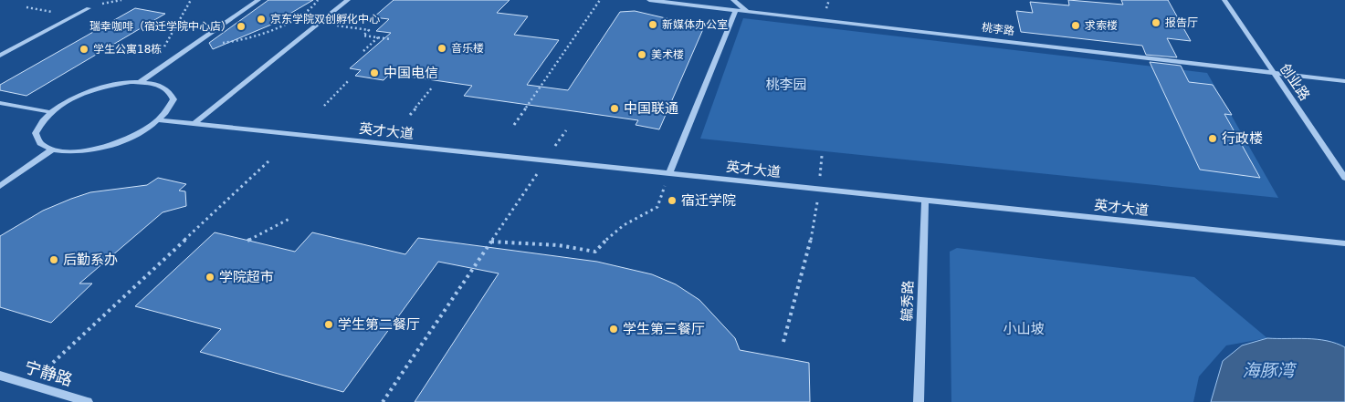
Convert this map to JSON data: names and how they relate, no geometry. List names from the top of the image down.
{
  "streets": {
    "lane": [
      "桃李路",
      "创业路",
      "英才大道",
      "毓秀路",
      "宁静路"
    ]
  },
  "crossings": [
    ["桃李路", "创业路"],
    ["英才大道", "毓秀路"]
  ],
  "water": ["海豚湾"],
  "parks": ["桃李园", "小山坡"],
  "places": [
    "京东学院双创孵化中心",
    "报告厅",
    "新媒体办公室",
    "求索楼",
    "瑞幸咖啡（宿迁学院中心店）",
    "音乐楼",
    "学生公寓18栋",
    "美术楼",
    "中国电信",
    "中国联通",
    "行政楼",
    "宿迁学院",
    "后勤系办",
    "学院超市",
    "学生第二餐厅",
    "学生第三餐厅"
  ]
}
